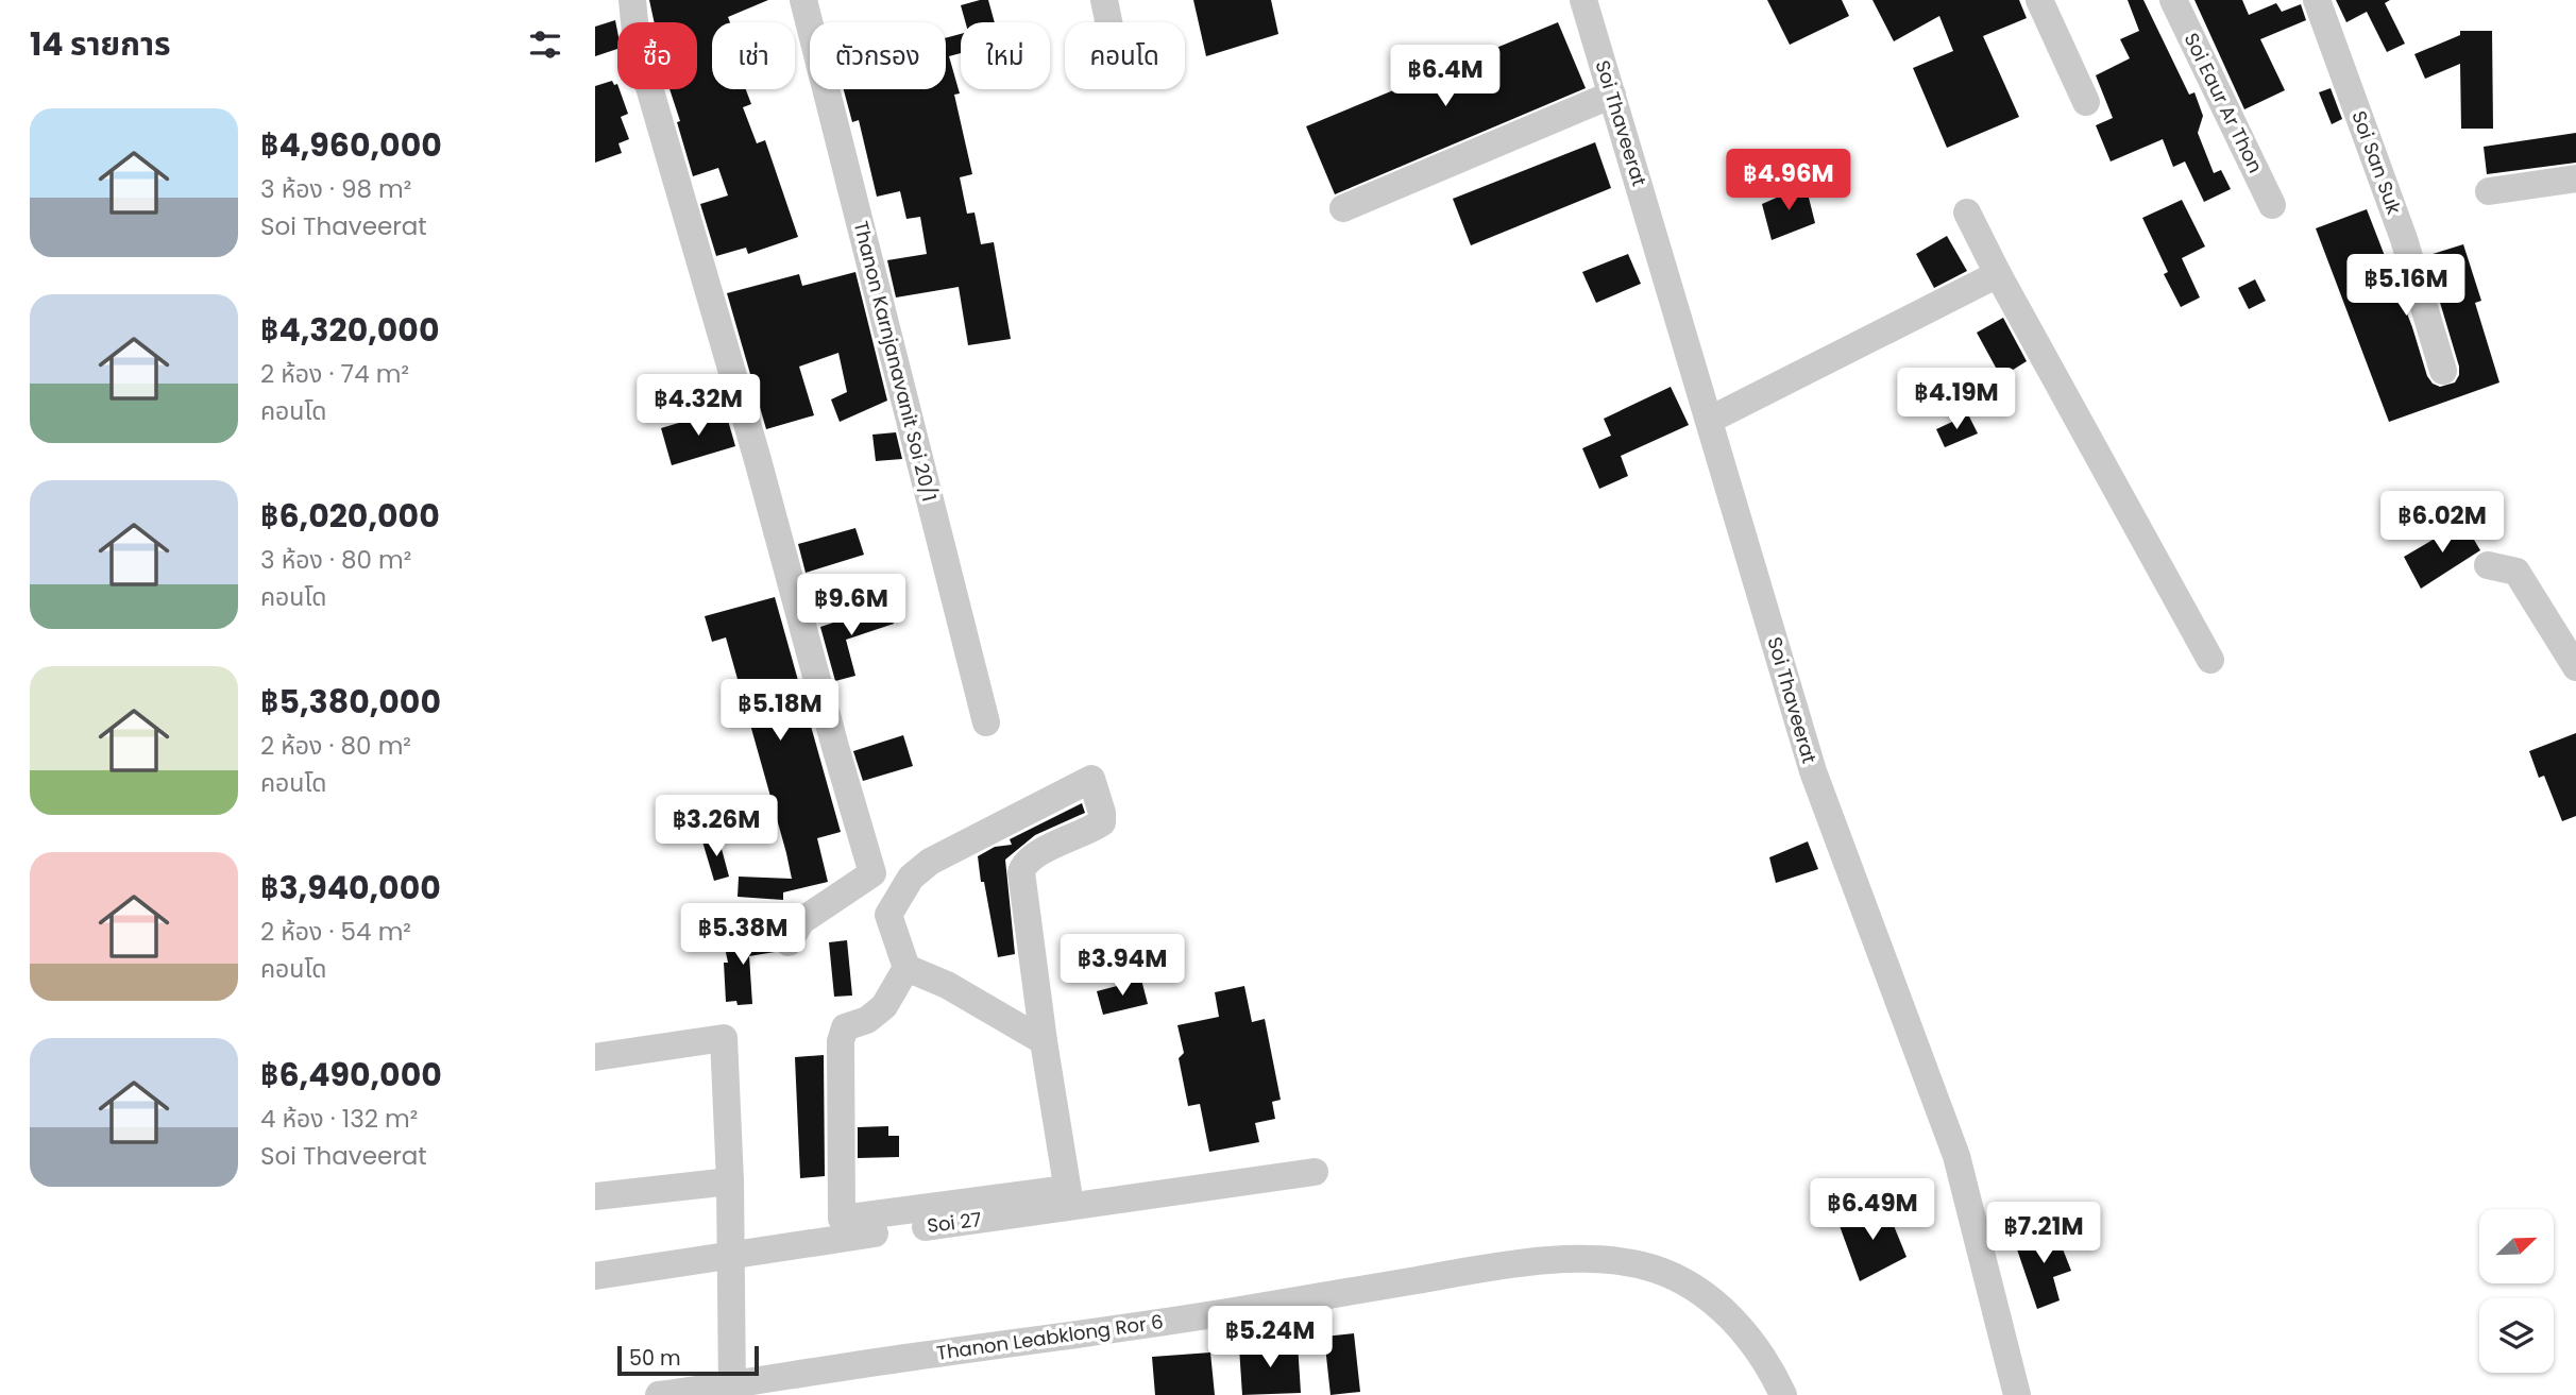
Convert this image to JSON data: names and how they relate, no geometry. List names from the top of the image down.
{
  "streets": {
    "street": [
      "Soi Eaur Ar Thon",
      "Soi Thaveerat",
      "Soi San Suk",
      "Thanon Karnjanavanit Soi 20/1",
      "Soi 27",
      "Thanon Leabklong Ror 6"
    ]
  },
  "scale_bar": "50 m",
  "north": "top right",
  "page": {
    "heading": "14 รายการ",
    "chip": [
      "ซื้อ",
      "เช่า",
      "ตัวกรอง",
      "ใหม่",
      "คอนโด"
    ],
    "price": [
      "฿6.4M",
      "฿4.96M",
      "฿5.16M",
      "฿4.19M",
      "฿4.32M",
      "฿6.02M",
      "฿9.6M",
      "฿5.18M",
      "฿3.26M",
      "฿5.38M",
      "฿3.94M",
      "฿6.49M",
      "฿7.21M",
      "฿5.24M"
    ],
    "list": [
      {
        "name": "฿4,960,000",
        "note": "3 ห้อง · 98 m² · Soi Thaveerat"
      },
      {
        "name": "฿4,320,000",
        "note": "2 ห้อง · 74 m² · คอนโด"
      },
      {
        "name": "฿6,020,000",
        "note": "3 ห้อง · 80 m² · คอนโด"
      },
      {
        "name": "฿5,380,000",
        "note": "2 ห้อง · 80 m² · คอนโด"
      },
      {
        "name": "฿3,940,000",
        "note": "2 ห้อง · 54 m² · คอนโด"
      },
      {
        "name": "฿6,490,000",
        "note": "4 ห้อง · 132 m² · Soi Thaveerat"
      }
    ],
    "scale": "50 m"
  }
}
